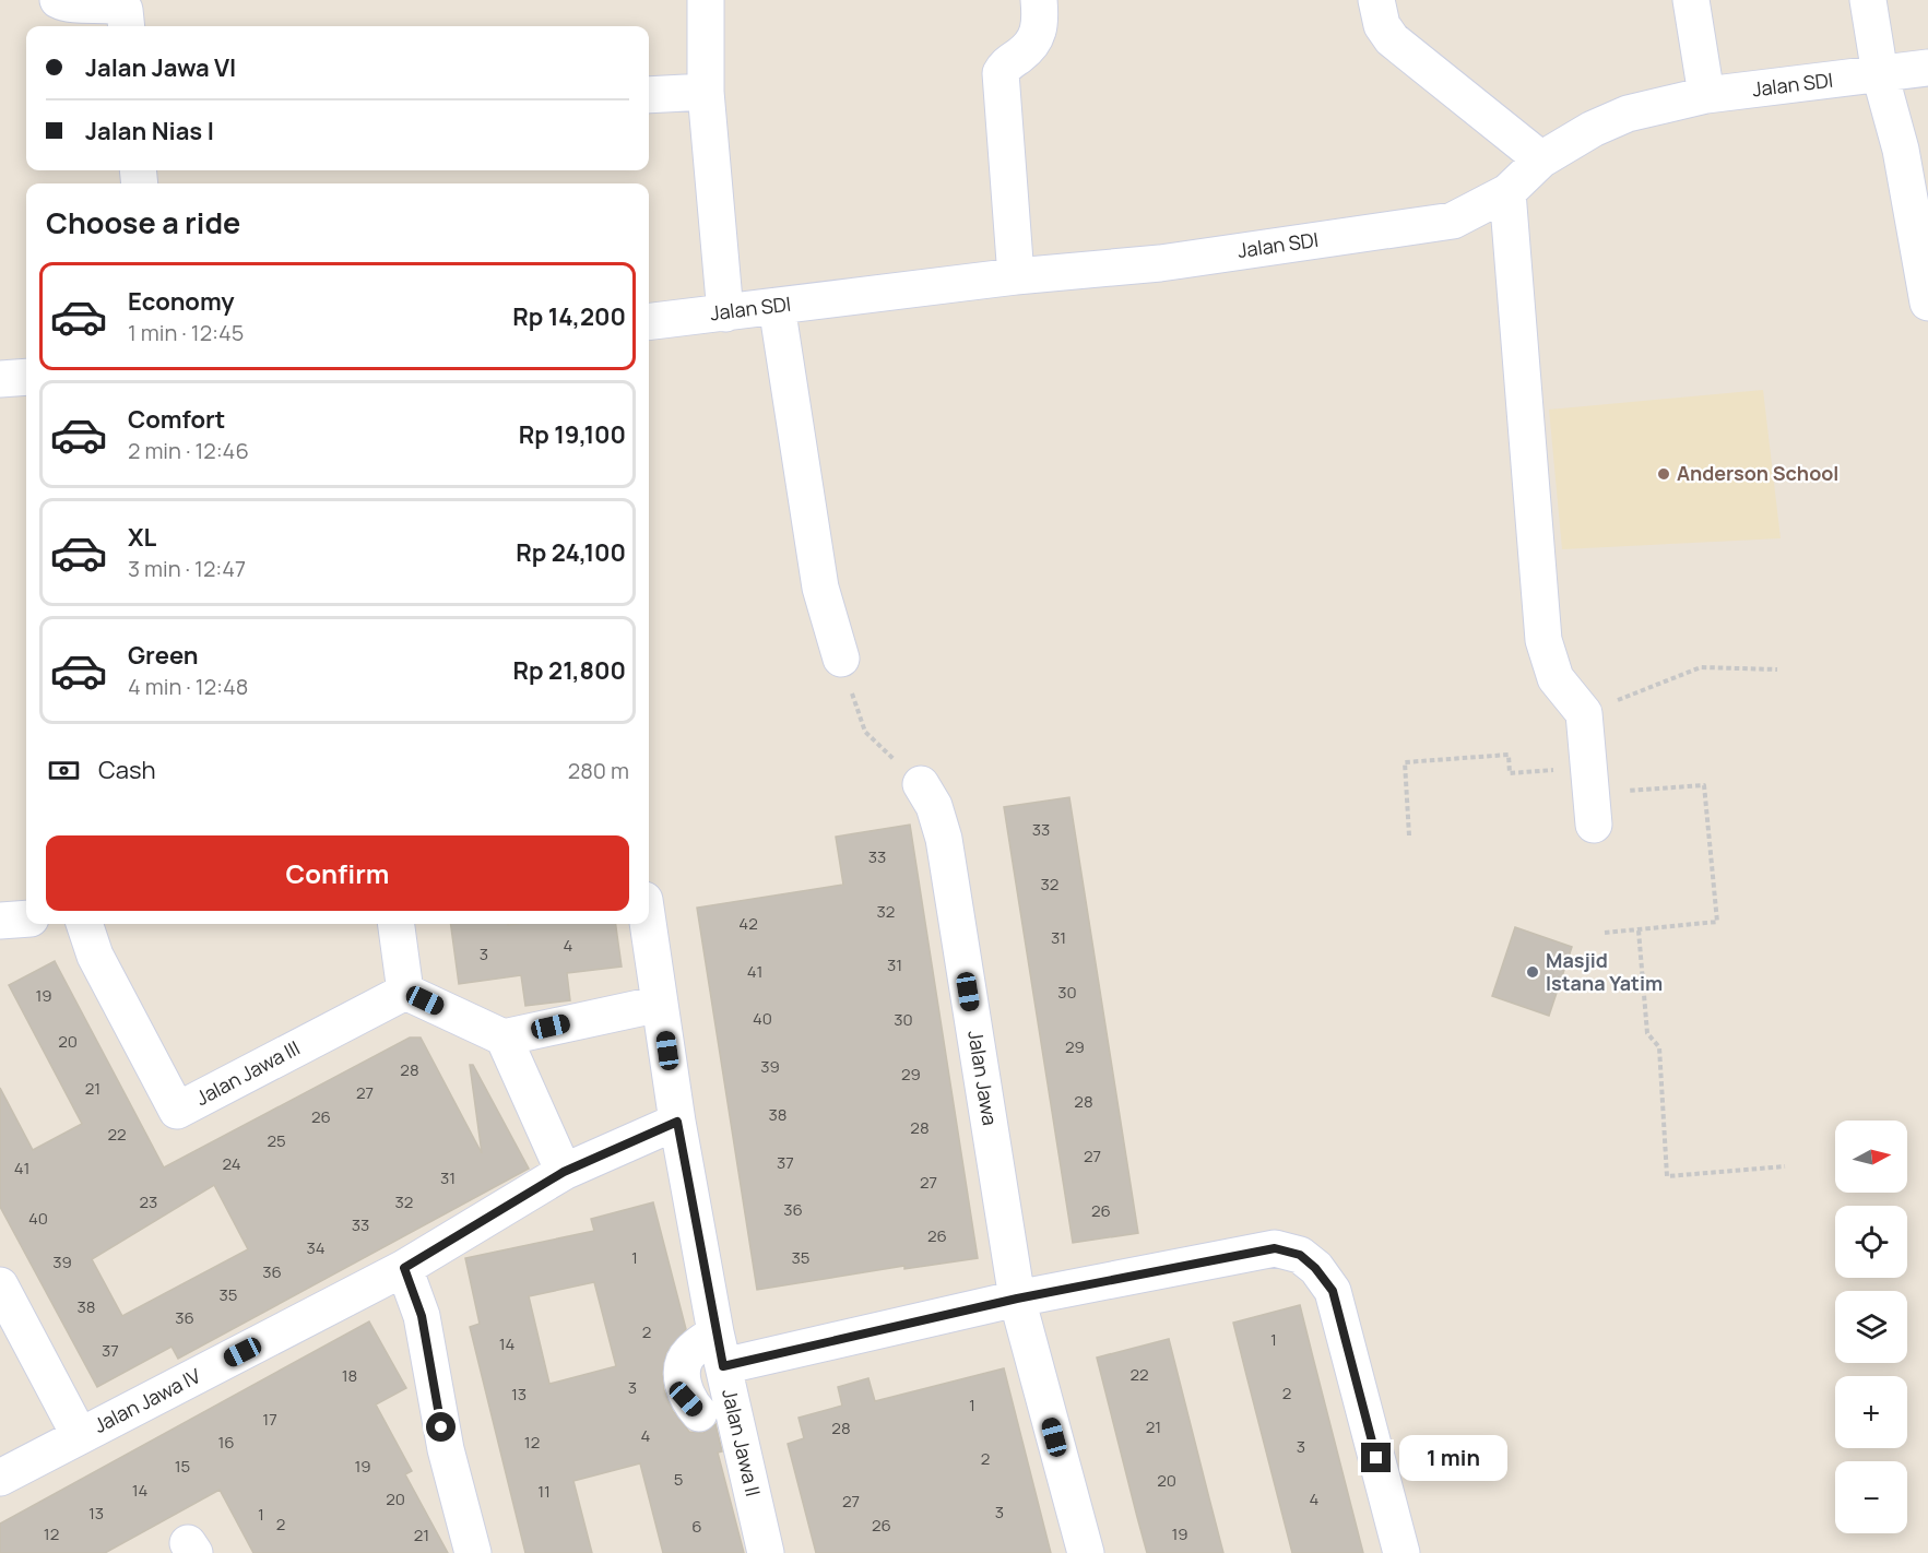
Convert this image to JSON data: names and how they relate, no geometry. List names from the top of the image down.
{
  "streets": {
    "street": [
      "Jalan SDI",
      "Jalan Jawa III",
      "Jalan Jawa",
      "Jalan Jawa IV",
      "Jalan Jawa II"
    ]
  },
  "crossings": [
    ["Jalan Jawa IV", "Jalan Jawa II"]
  ],
  "places": ["Anderson School", "Masjid Istana Yatim"],
  "house_numbers": [
    "33",
    "33",
    "32",
    "32",
    "42",
    "31",
    "4",
    "3",
    "31",
    "41",
    "30",
    "19",
    "40",
    "30",
    "20",
    "29",
    "39",
    "28",
    "29",
    "21",
    "27",
    "28",
    "38",
    "26",
    "28",
    "22",
    "25",
    "27",
    "37",
    "24",
    "41",
    "31",
    "27",
    "23",
    "32",
    "36",
    "26",
    "40",
    "33",
    "26",
    "34",
    "1",
    "35",
    "39",
    "36",
    "35",
    "38",
    "36",
    "2",
    "1",
    "14",
    "37",
    "22",
    "18",
    "3",
    "2",
    "13",
    "1",
    "17",
    "21",
    "28",
    "4",
    "16",
    "12",
    "3",
    "2",
    "15",
    "19",
    "5",
    "20",
    "14",
    "11",
    "20",
    "4",
    "27",
    "3",
    "13",
    "1",
    "2",
    "26",
    "6",
    "12",
    "19",
    "21"
  ],
  "north": "right",
  "page": {
    "banner": ["Jalan Jawa VI", "Jalan Nias I"],
    "heading": "Choose a ride",
    "list": [
      {
        "name": "Economy",
        "note": "1 min · 12:45",
        "value": "Rp 14,200"
      },
      {
        "name": "Comfort",
        "note": "2 min · 12:46",
        "value": "Rp 19,100"
      },
      {
        "name": "XL",
        "note": "3 min · 12:47",
        "value": "Rp 24,100"
      },
      {
        "name": "Green",
        "note": "4 min · 12:48",
        "value": "Rp 21,800"
      }
    ],
    "pay": ["Cash", "280 m"],
    "buttons": "Confirm",
    "map_buttons": ["+", "−"],
    "bubble": "1 min"
  }
}
